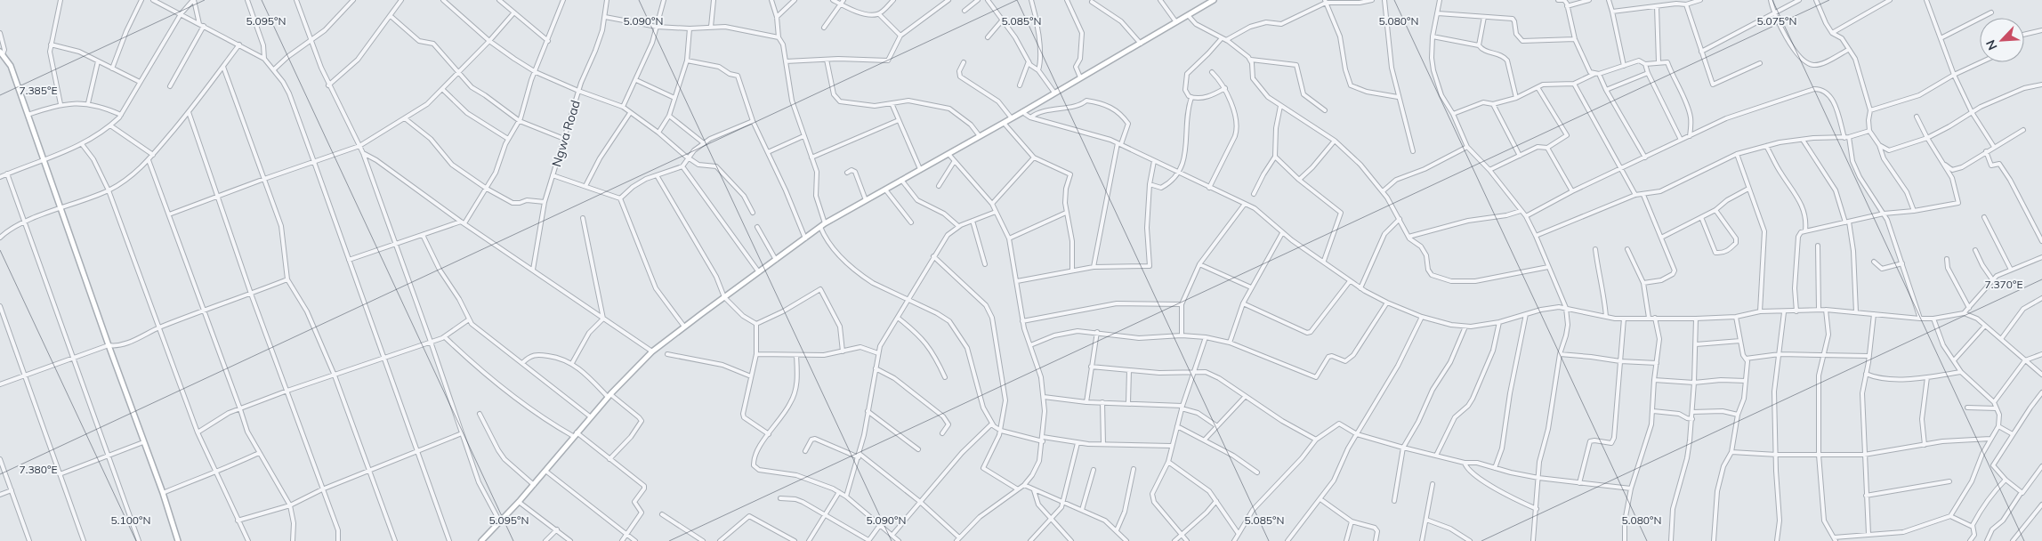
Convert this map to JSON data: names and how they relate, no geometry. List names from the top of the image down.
{
  "streets": {
    "street": ["Ngwa Road"]
  },
  "north": "bottom left",
  "coordinates": [
    "5.095°N",
    "5.090°N",
    "5.085°N",
    "5.080°N",
    "5.075°N",
    "7.385°E",
    "7.370°E",
    "7.380°E",
    "5.100°N"
  ]
}
